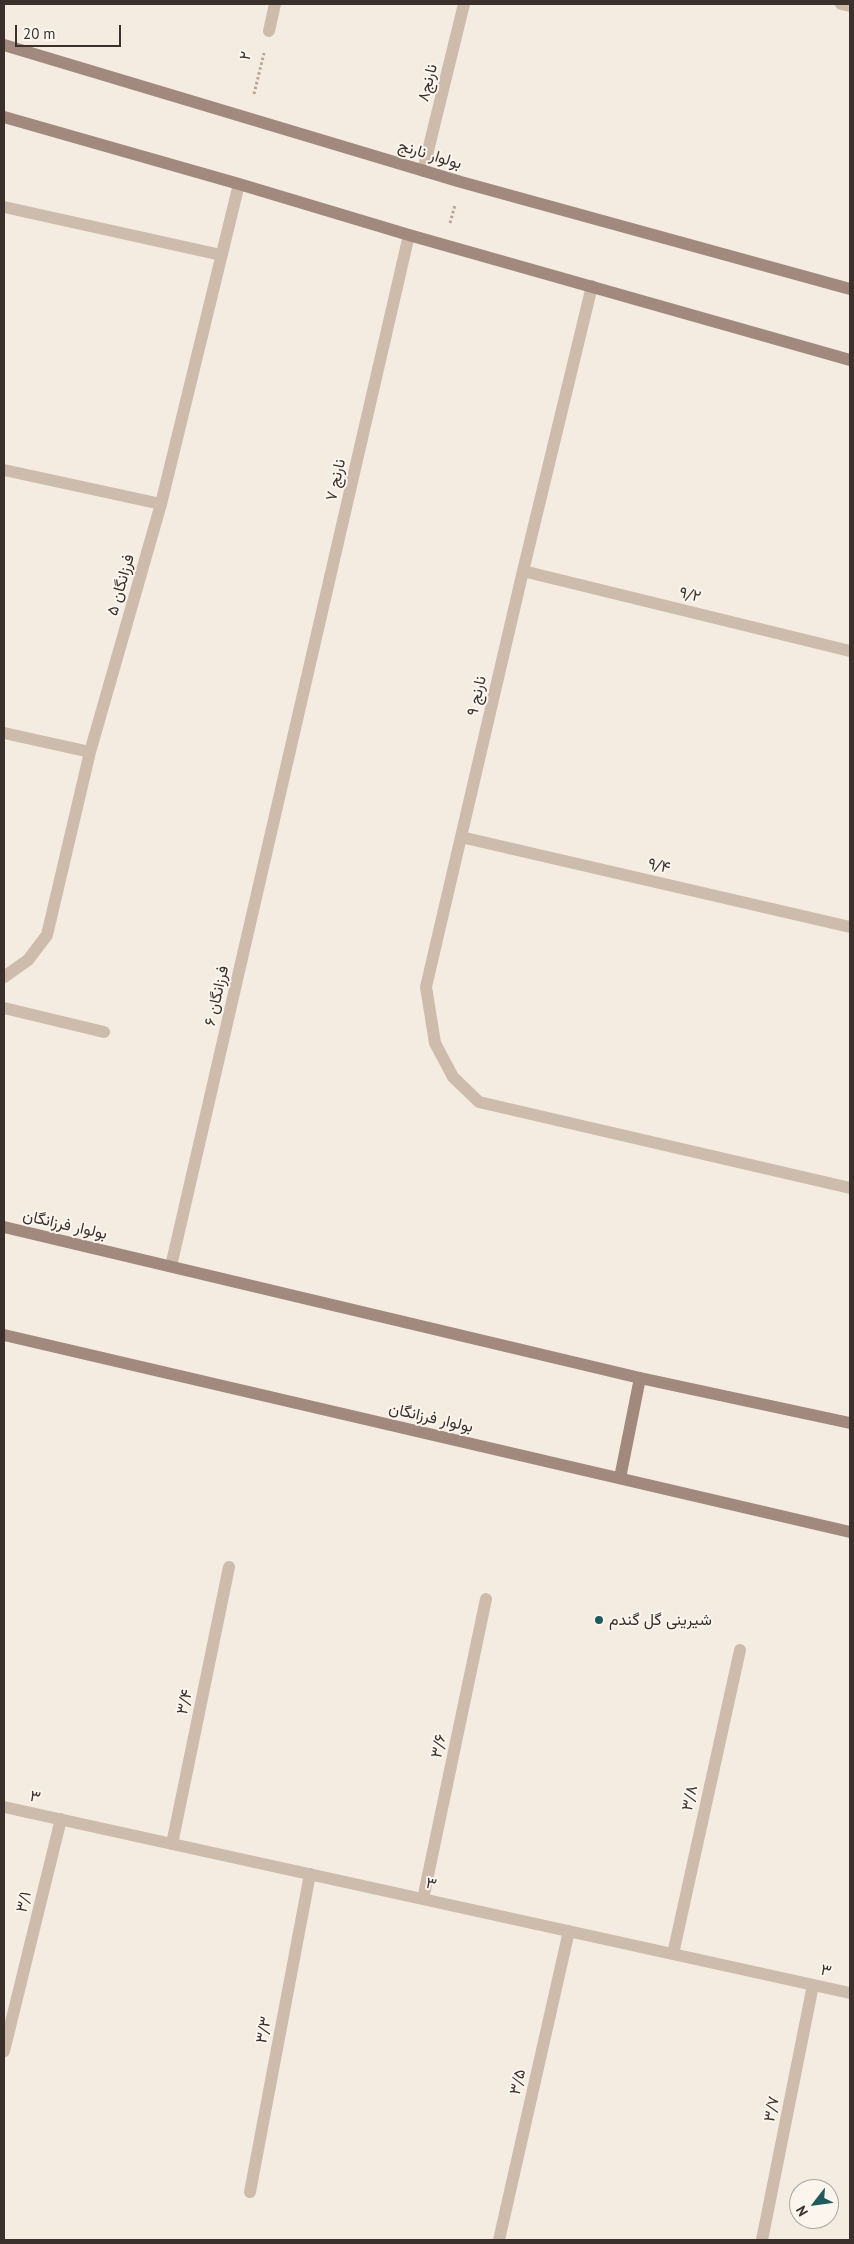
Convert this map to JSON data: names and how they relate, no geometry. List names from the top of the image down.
{
  "streets": {
    "main road": ["بولوار نارنج", "بولوار فرزانگان"],
    "street": [
      "نارنج۸",
      "نارنج ۷",
      "فرزانگان ۵",
      "۹/۲",
      "نارنج ۹",
      "۹/۴",
      "فرزانگان ۶",
      "۳/۴",
      "۳/۶",
      "۳",
      "۳/۸",
      "۳/۱",
      "۳/۳",
      "۳/۵",
      "۳/۷"
    ],
    "path": ["۲"]
  },
  "crossings": [
    ["۲", "بولوار نارنج"],
    ["نارنج۸", "بولوار نارنج"],
    ["نارنج ۷", "فرزانگان ۶"],
    ["۹/۲", "نارنج ۹"],
    ["نارنج ۹", "۹/۴"],
    ["فرزانگان ۶", "بولوار فرزانگان"],
    ["۳/۴", "۳"],
    ["۳/۶", "۳"],
    ["۳", "۳/۸"],
    ["۳", "۳/۱"],
    ["۳", "۳/۳"],
    ["۳", "۳/۵"],
    ["۳", "۳/۷"]
  ],
  "places": ["شیرینی گل گندم"],
  "scale_bar": "20 m",
  "north": "bottom left"
}
